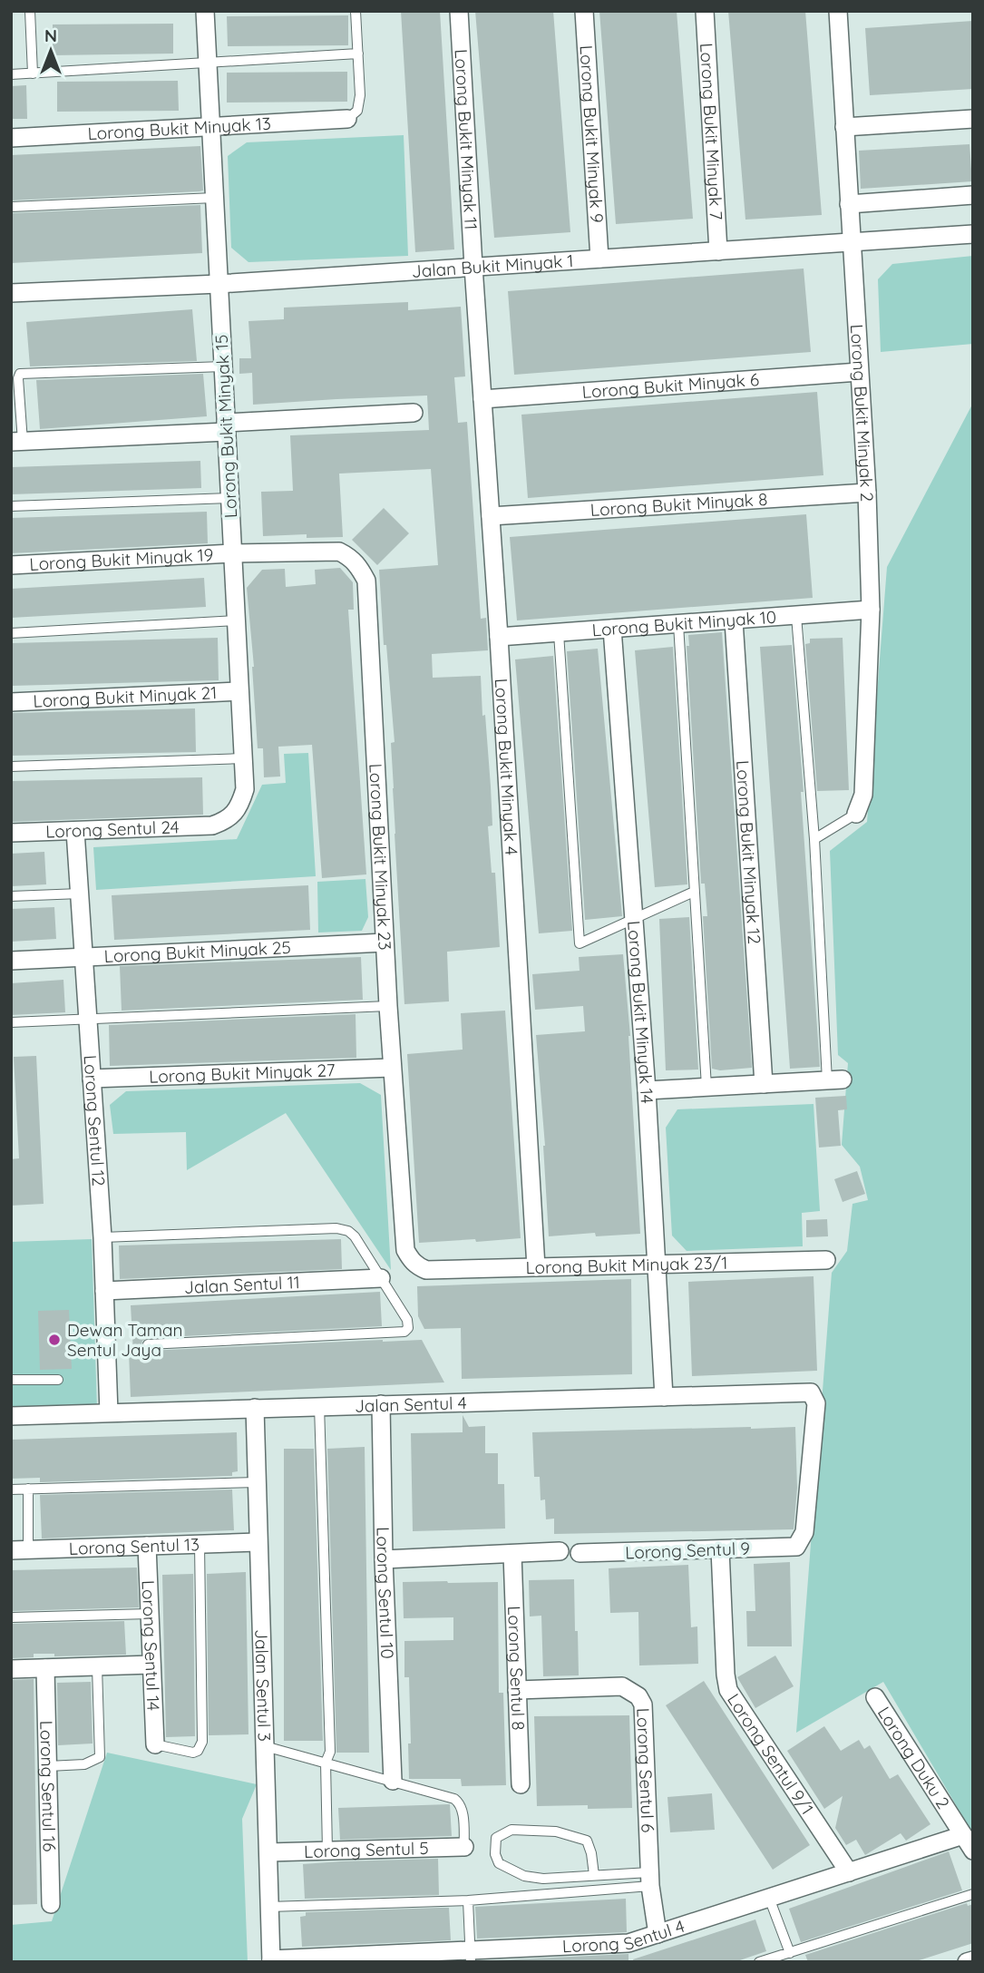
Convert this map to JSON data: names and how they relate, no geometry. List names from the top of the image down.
{
  "streets": {
    "street": [
      "Lorong Bukit Minyak 13",
      "Lorong Bukit Minyak 7",
      "Lorong Bukit Minyak 9",
      "Lorong Bukit Minyak 11",
      "Jalan Bukit Minyak 1",
      "Lorong Bukit Minyak 6",
      "Lorong Bukit Minyak 2",
      "Lorong Bukit Minyak 15",
      "Lorong Bukit Minyak 8",
      "Lorong Bukit Minyak 19",
      "Lorong Bukit Minyak 10",
      "Lorong Bukit Minyak 21",
      "Lorong Bukit Minyak 4",
      "Lorong Sentul 24",
      "Lorong Bukit Minyak 12",
      "Lorong Bukit Minyak 23",
      "Lorong Bukit Minyak 25",
      "Lorong Bukit Minyak 14",
      "Lorong Bukit Minyak 27",
      "Lorong Sentul 12",
      "Lorong Bukit Minyak 23/1",
      "Jalan Sentul 11",
      "Jalan Sentul 4",
      "Lorong Sentul 13",
      "Lorong Sentul 9",
      "Lorong Sentul 10",
      "Lorong Sentul 14",
      "Lorong Sentul 8",
      "Jalan Sentul 3",
      "Lorong Sentul 9/1",
      "Lorong Duku 2",
      "Lorong Sentul 6",
      "Lorong Sentul 16",
      "Lorong Sentul 5",
      "Lorong Sentul 4"
    ]
  },
  "crossings": [
    ["Lorong Bukit Minyak 13", "Lorong Bukit Minyak 15"],
    ["Lorong Bukit Minyak 7", "Jalan Bukit Minyak 1"],
    ["Lorong Bukit Minyak 9", "Jalan Bukit Minyak 1"],
    ["Lorong Bukit Minyak 11", "Jalan Bukit Minyak 1"],
    ["Lorong Bukit Minyak 11", "Lorong Bukit Minyak 4"],
    ["Jalan Bukit Minyak 1", "Lorong Bukit Minyak 2"],
    ["Jalan Bukit Minyak 1", "Lorong Bukit Minyak 15"],
    ["Jalan Bukit Minyak 1", "Lorong Bukit Minyak 4"],
    ["Lorong Bukit Minyak 6", "Lorong Bukit Minyak 2"],
    ["Lorong Bukit Minyak 6", "Lorong Bukit Minyak 4"],
    ["Lorong Bukit Minyak 2", "Lorong Bukit Minyak 8"],
    ["Lorong Bukit Minyak 2", "Lorong Bukit Minyak 10"],
    ["Lorong Bukit Minyak 15", "Lorong Bukit Minyak 19"],
    ["Lorong Bukit Minyak 15", "Lorong Bukit Minyak 21"],
    ["Lorong Bukit Minyak 15", "Lorong Sentul 24"],
    ["Lorong Bukit Minyak 15", "Lorong Bukit Minyak 23"],
    ["Lorong Bukit Minyak 8", "Lorong Bukit Minyak 4"],
    ["Lorong Bukit Minyak 19", "Lorong Bukit Minyak 23"],
    ["Lorong Bukit Minyak 10", "Lorong Bukit Minyak 4"],
    ["Lorong Bukit Minyak 10", "Lorong Bukit Minyak 12"],
    ["Lorong Bukit Minyak 10", "Lorong Bukit Minyak 14"],
    ["Lorong Bukit Minyak 4", "Lorong Bukit Minyak 23/1"],
    ["Lorong Sentul 24", "Lorong Sentul 12"],
    ["Lorong Bukit Minyak 23", "Lorong Bukit Minyak 25"],
    ["Lorong Bukit Minyak 23", "Lorong Bukit Minyak 27"],
    ["Lorong Bukit Minyak 23", "Lorong Bukit Minyak 23/1"],
    ["Lorong Bukit Minyak 25", "Lorong Sentul 12"],
    ["Lorong Bukit Minyak 14", "Lorong Bukit Minyak 23/1"],
    ["Lorong Bukit Minyak 14", "Jalan Sentul 4"],
    ["Lorong Bukit Minyak 27", "Lorong Sentul 12"],
    ["Lorong Sentul 12", "Jalan Sentul 11"],
    ["Lorong Sentul 12", "Jalan Sentul 4"],
    ["Jalan Sentul 4", "Lorong Sentul 9"],
    ["Jalan Sentul 4", "Lorong Sentul 10"],
    ["Jalan Sentul 4", "Jalan Sentul 3"],
    ["Lorong Sentul 13", "Lorong Sentul 14"],
    ["Lorong Sentul 13", "Jalan Sentul 3"],
    ["Lorong Sentul 9", "Lorong Sentul 9/1"],
    ["Lorong Sentul 8", "Lorong Sentul 6"],
    ["Jalan Sentul 3", "Lorong Sentul 5"],
    ["Jalan Sentul 3", "Lorong Sentul 4"],
    ["Lorong Sentul 9/1", "Lorong Sentul 4"],
    ["Lorong Duku 2", "Lorong Sentul 4"],
    ["Lorong Sentul 6", "Lorong Sentul 4"]
  ],
  "places": ["Dewan Taman Sentul Jaya"],
  "north": "top"
}
